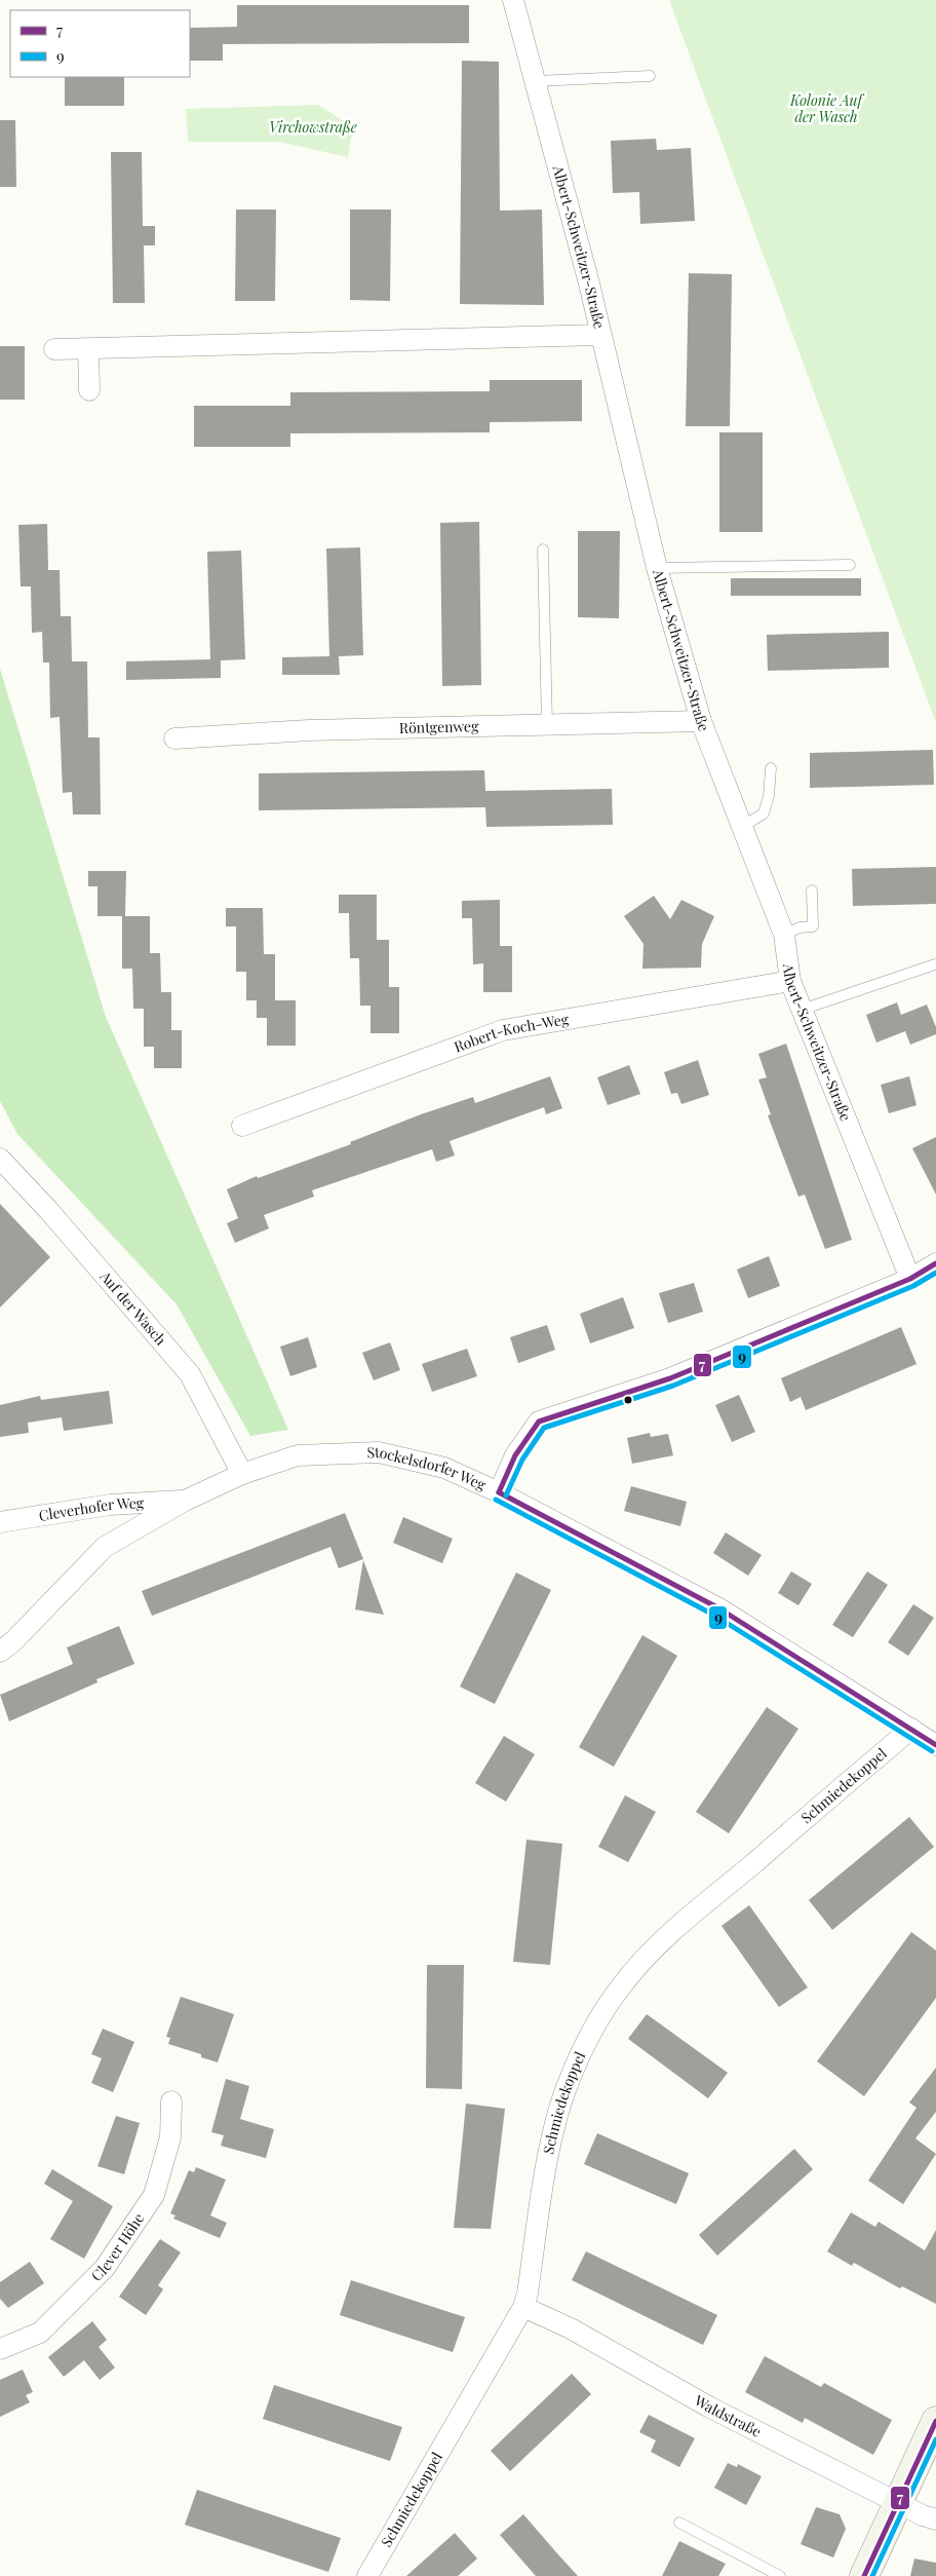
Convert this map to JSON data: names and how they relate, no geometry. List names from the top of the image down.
{
  "streets": {
    "street": [
      "Albert-Schweitzer-Straße",
      "Röntgenweg",
      "Robert-Koch-Weg",
      "Auf der Wasch",
      "Stockelsdorfer Weg",
      "Cleverhofer Weg",
      "Schmiedekoppel",
      "Clever Höhe",
      "Waldstraße"
    ]
  },
  "crossings": [
    ["Albert-Schweitzer-Straße", "Röntgenweg"],
    ["Albert-Schweitzer-Straße", "Robert-Koch-Weg"],
    ["Albert-Schweitzer-Straße", "Stockelsdorfer Weg"],
    ["Auf der Wasch", "Stockelsdorfer Weg"],
    ["Stockelsdorfer Weg", "Cleverhofer Weg"],
    ["Schmiedekoppel", "Waldstraße"]
  ],
  "parks": ["Kolonie Auf der Wasch", "Virchowstraße"],
  "lines": ["transit line 7", "transit line 9"],
  "legend": ["7", "9"]
}
